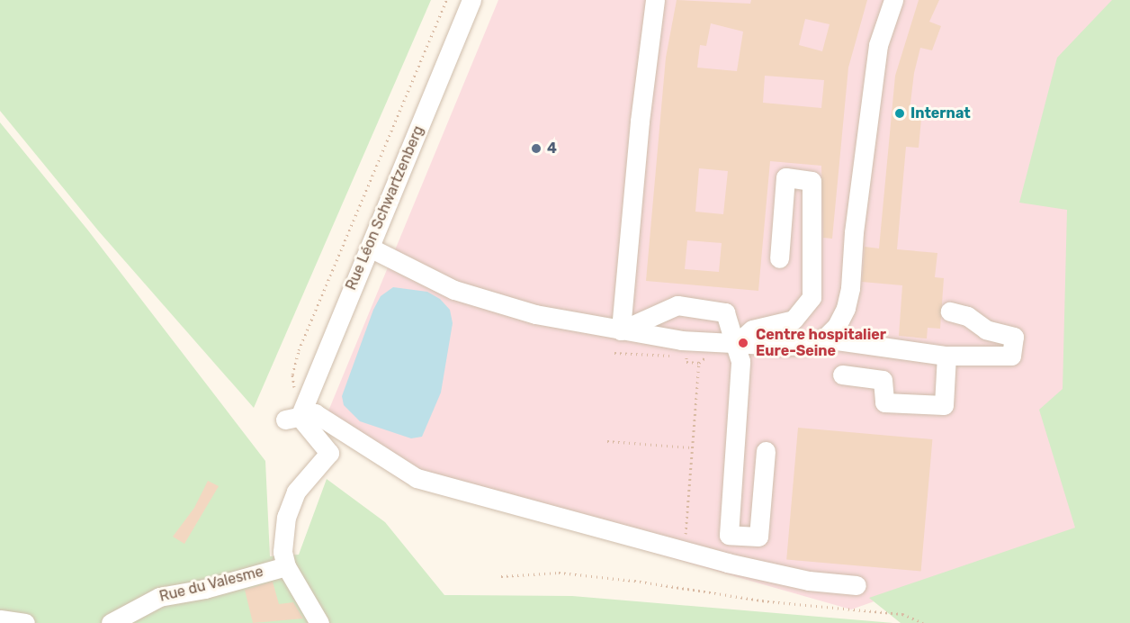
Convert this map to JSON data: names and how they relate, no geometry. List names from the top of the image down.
{
  "streets": {
    "street": ["Rue Léon Schwartzenberg", "Rue du Valesme"]
  },
  "places": ["Internat", "4", "Centre hospitalier Eure-Seine"]
}
